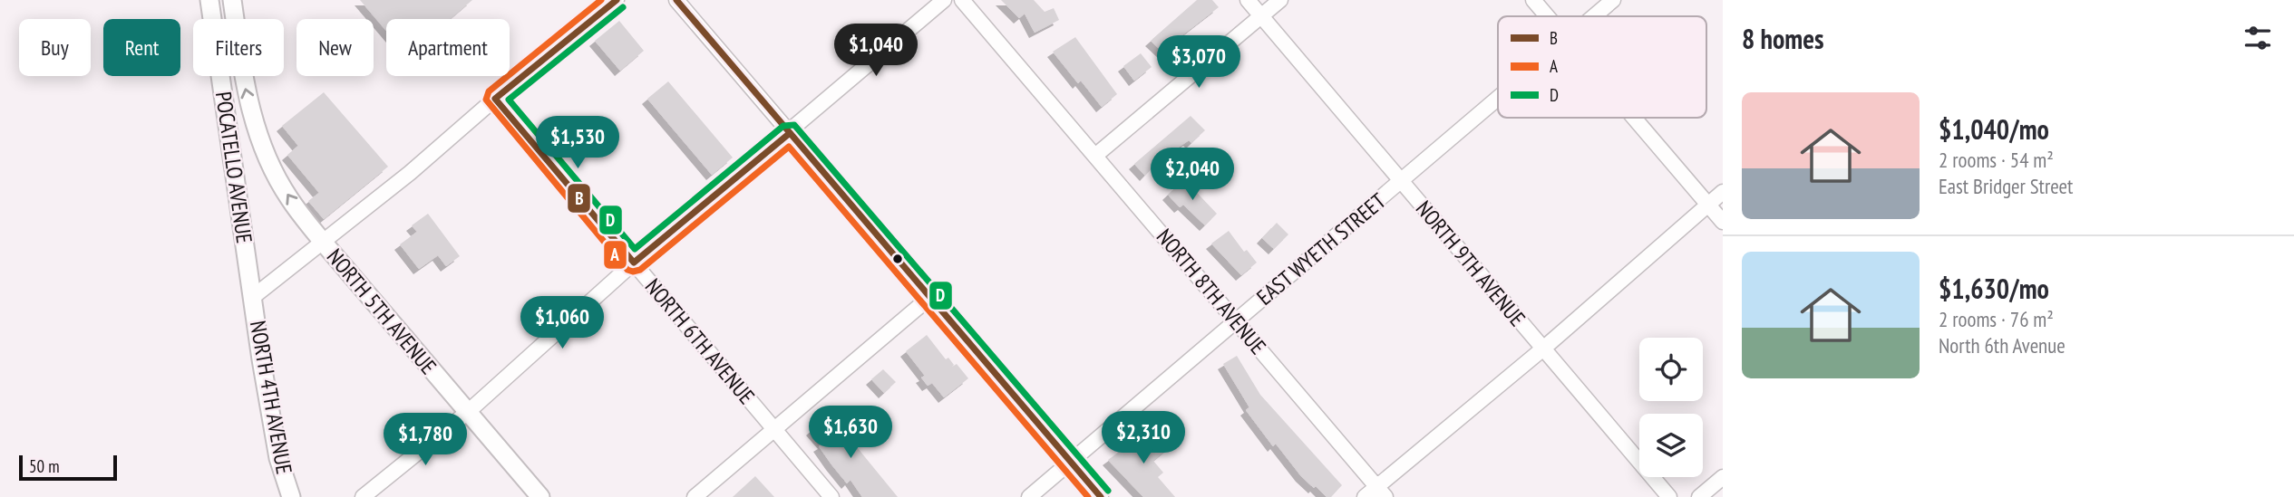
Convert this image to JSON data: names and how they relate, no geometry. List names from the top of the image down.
{
  "streets": {
    "main road": ["POCATELLO AVENUE", "NORTH 5TH AVENUE", "NORTH 4TH AVENUE"],
    "street": [
      "EAST WYETH STREET",
      "NORTH 9TH AVENUE",
      "NORTH 8TH AVENUE",
      "NORTH 6TH AVENUE"
    ]
  },
  "crossings": [
    ["POCATELLO AVENUE", "NORTH 5TH AVENUE"],
    ["POCATELLO AVENUE", "NORTH 4TH AVENUE"],
    ["EAST WYETH STREET", "NORTH 9TH AVENUE"],
    ["EAST WYETH STREET", "NORTH 8TH AVENUE"]
  ],
  "lines": ["transit line B", "transit line A", "transit line D"],
  "legend": ["B", "A", "D"],
  "scale_bar": "50 m",
  "page": {
    "heading": "8 homes",
    "chip": [
      "Buy",
      "Rent",
      "Filters",
      "New",
      "Apartment"
    ],
    "price": [
      "$1,040",
      "$3,070",
      "$1,530",
      "$2,040",
      "$1,060",
      "$1,630",
      "$2,310",
      "$1,780"
    ],
    "list": [
      {
        "name": "$1,040/mo",
        "note": "2 rooms · 54 m² · East Bridger Street"
      },
      {
        "name": "$1,630/mo",
        "note": "2 rooms · 76 m² · North 6th Avenue"
      }
    ],
    "scale": "50 m"
  }
}
